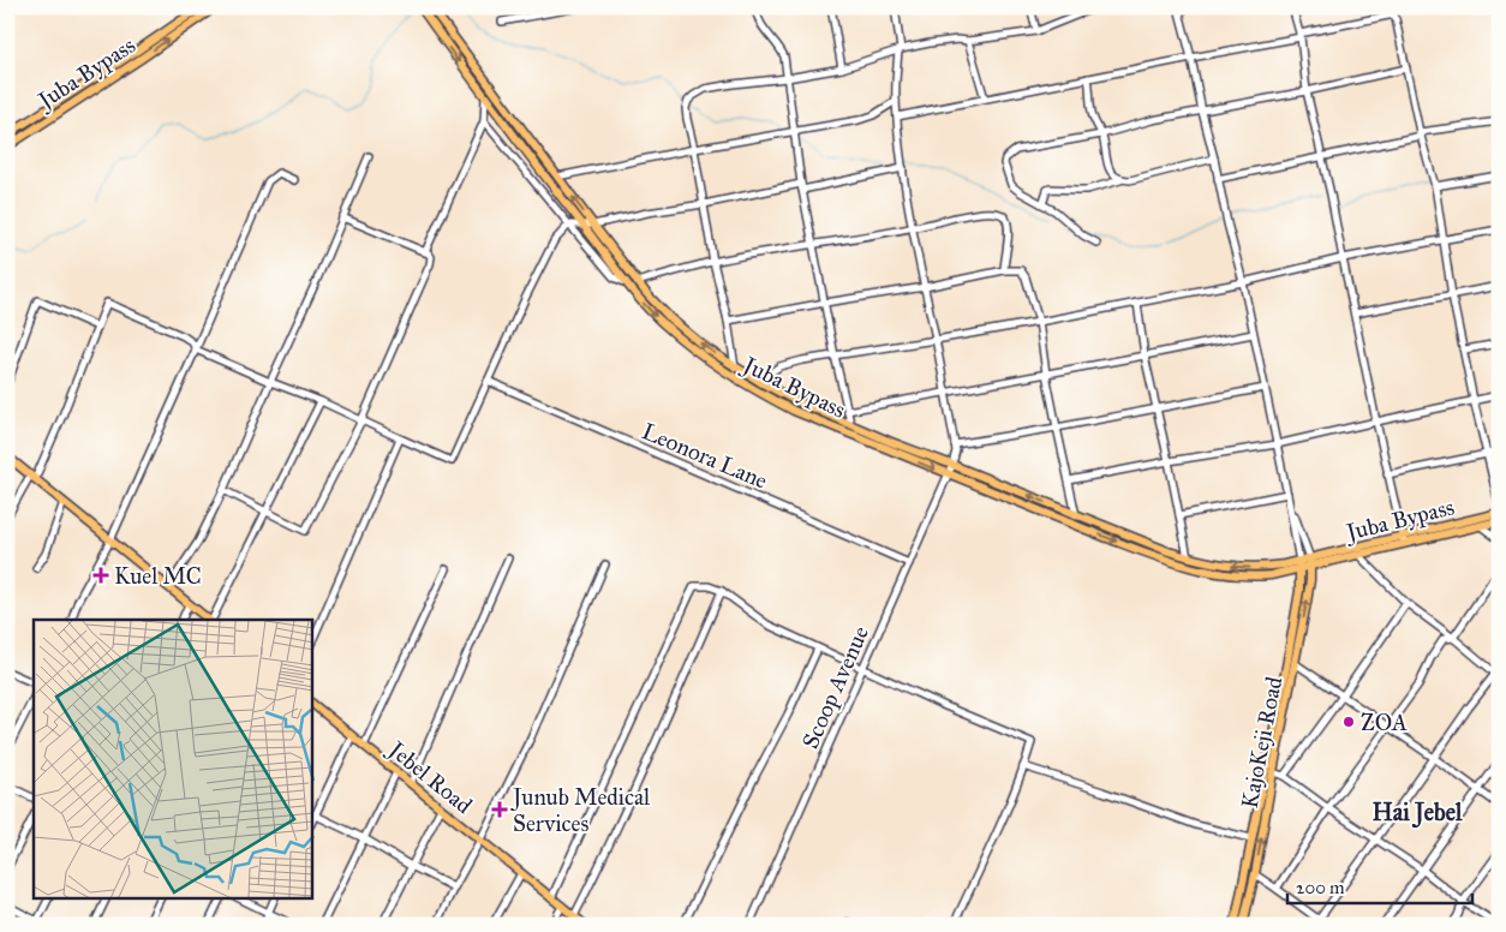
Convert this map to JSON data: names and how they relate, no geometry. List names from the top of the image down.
{
  "streets": {
    "main road": ["Juba Bypass", "KajoKeji Road", "Jebel Road"],
    "street": ["Leonora Lane", "Scoop Avenue"]
  },
  "crossings": [
    ["Juba Bypass", "Scoop Avenue"],
    ["Juba Bypass", "KajoKeji Road"],
    ["Leonora Lane", "Scoop Avenue"]
  ],
  "districts": ["Hai Jebel"],
  "places": {
    "health": ["Kuel MC", "Junub Medical Services"],
    "other": ["ZOA"]
  },
  "scale_bar": "200 m"
}
